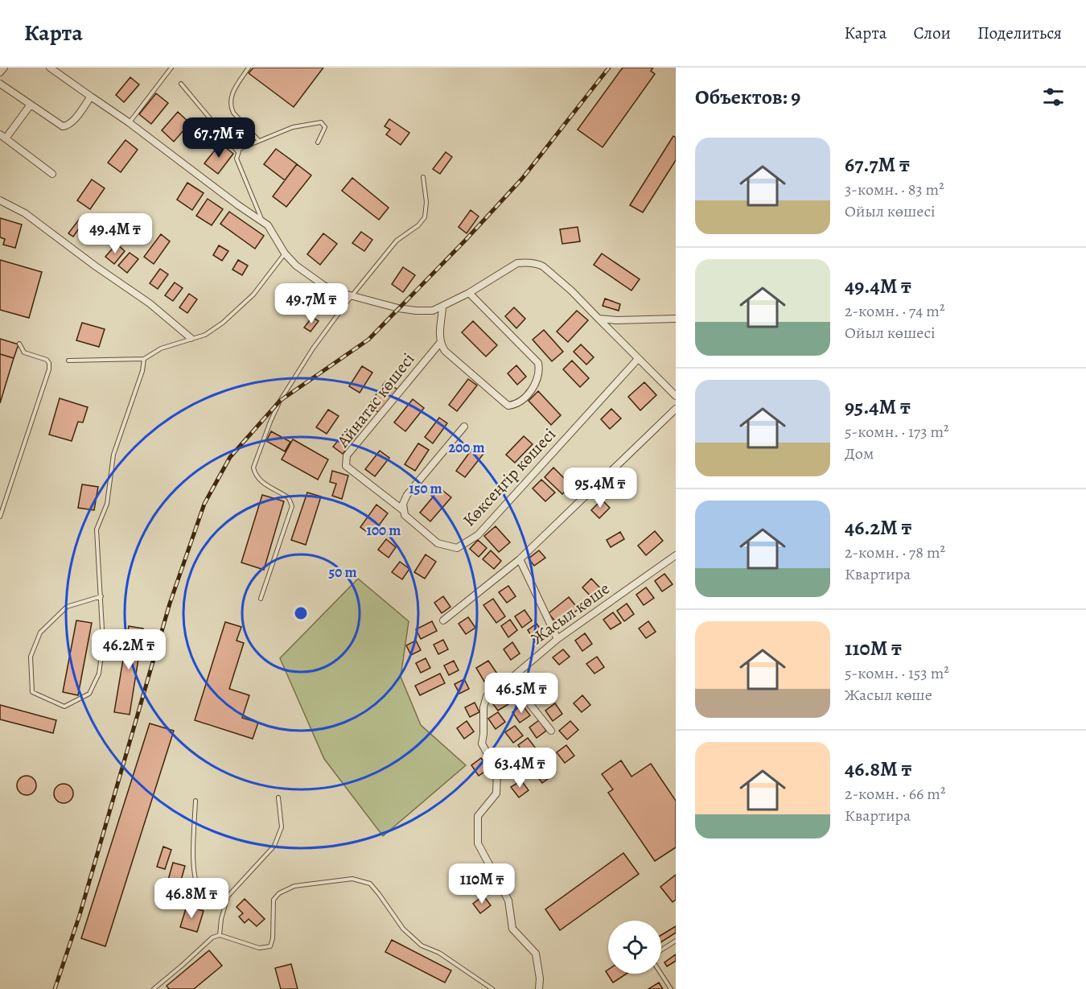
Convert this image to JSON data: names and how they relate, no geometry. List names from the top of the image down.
{
  "streets": {
    "street": ["Айнатас көшесі", "Көксеңгір көшесі", "Жасыл көше"]
  },
  "crossings": [
    ["Айнатас көшесі", "Көксеңгір көшесі"]
  ],
  "page": {
    "header": "Карта",
    "nav": ["Карта", "Слои", "Поделиться"],
    "heading": "Объектов: 9",
    "price": [
      "67.7M ₸",
      "49.4M ₸",
      "49.7M ₸",
      "95.4M ₸",
      "46.2M ₸",
      "46.5M ₸",
      "63.4M ₸",
      "110M ₸",
      "46.8M ₸"
    ],
    "list": [
      {
        "name": "67.7M ₸",
        "note": "3-комн. · 83 m² · Ойыл көшесі"
      },
      {
        "name": "49.4M ₸",
        "note": "2-комн. · 74 m² · Ойыл көшесі"
      },
      {
        "name": "95.4M ₸",
        "note": "5-комн. · 173 m² · Дом"
      },
      {
        "name": "46.2M ₸",
        "note": "2-комн. · 78 m² · Квартира"
      },
      {
        "name": "110M ₸",
        "note": "5-комн. · 153 m² · Жасыл көше"
      },
      {
        "name": "46.8M ₸",
        "note": "2-комн. · 66 m² · Квартира"
      }
    ]
  },
  "rings": [
    "200 m",
    "150 m",
    "100 m",
    "50 m"
  ]
}
